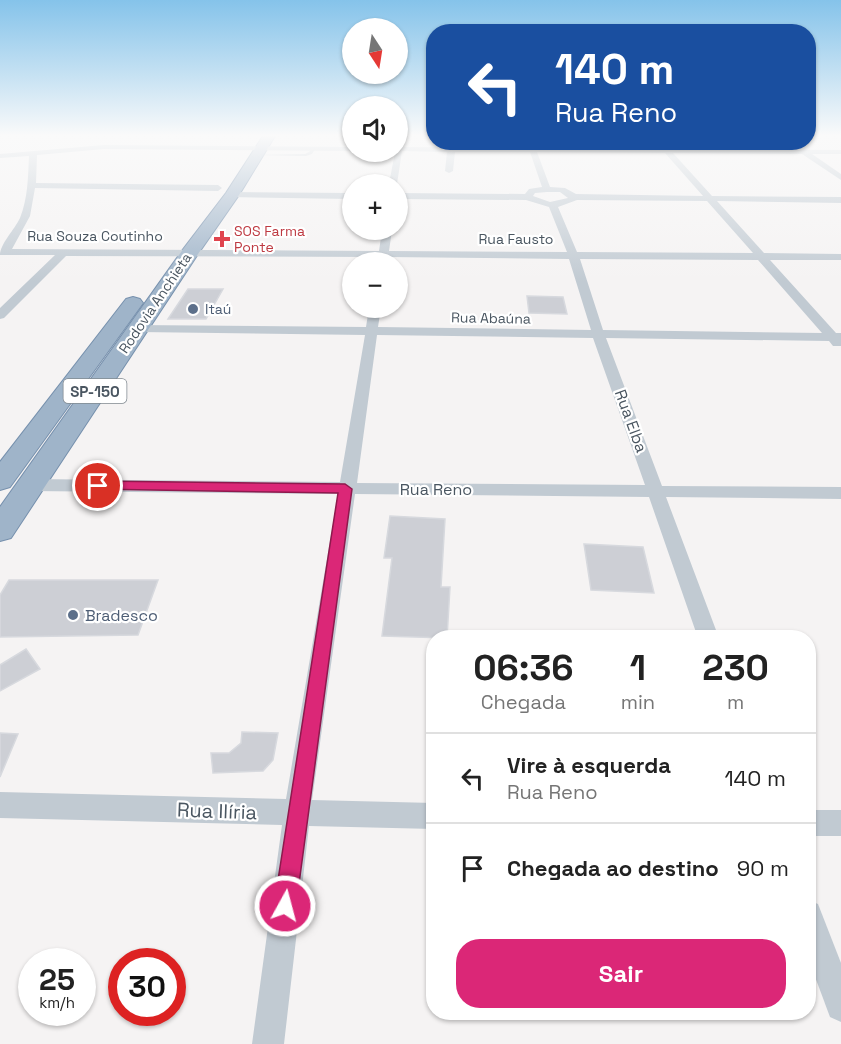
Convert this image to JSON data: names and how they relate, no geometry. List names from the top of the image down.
{
  "streets": {
    "highway": ["Rodovia Anchieta", "SP-150"],
    "street": [
      "Rua Souza Coutinho",
      "Rua Fausto",
      "Rua Abaúna",
      "Rua Elba",
      "Rua Reno",
      "Rua Ilíria"
    ]
  },
  "crossings": [
    ["Rua Souza Coutinho", "Rua Fausto"],
    ["Rua Souza Coutinho", "Rodovia Anchieta"],
    ["Rua Fausto", "Rodovia Anchieta"],
    ["Rua Fausto", "Rua Elba"],
    ["Rodovia Anchieta", "Rua Abaúna"],
    ["Rodovia Anchieta", "Rua Reno"],
    ["Rua Abaúna", "Rua Elba"],
    ["Rua Elba", "Rua Reno"]
  ],
  "places": {
    "health": ["SOS Farma Ponte"],
    "other": ["Itaú", "Bradesco"]
  },
  "north": "bottom",
  "page": {
    "map_buttons": ["+", "−"],
    "turn": ["140 m", "Rua Reno"],
    "eta": [
      "06:36",
      "Chegada",
      "1",
      "min",
      "230",
      "m"
    ],
    "list": [
      {
        "name": "Vire à esquerda",
        "note": "Rua Reno",
        "value": "140 m"
      },
      {
        "name": "Chegada ao destino",
        "value": "90 m"
      }
    ],
    "buttons": "Sair",
    "speed": "25 km/h",
    "limit": "30"
  }
}
